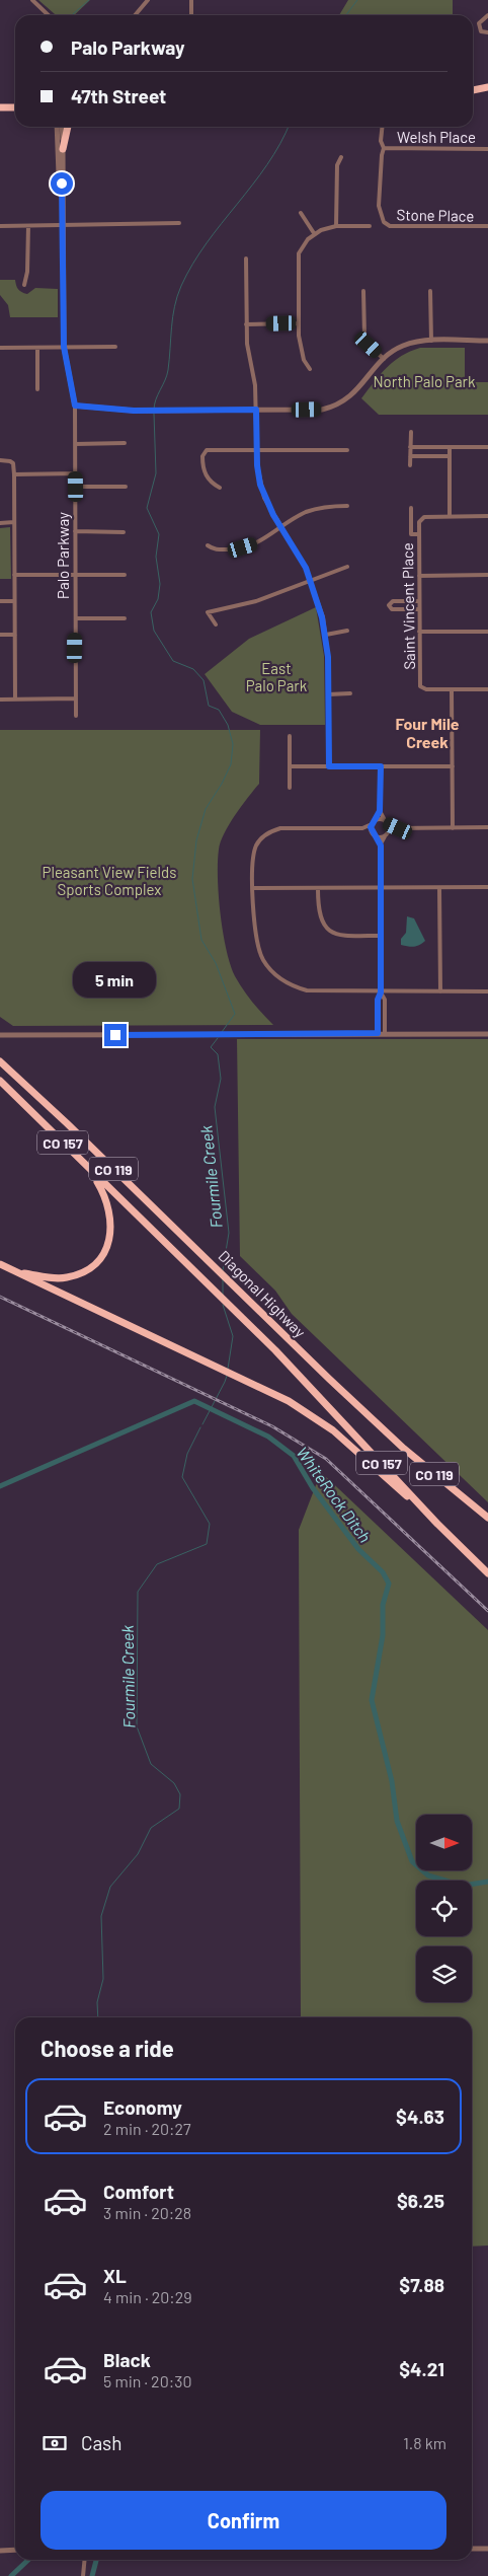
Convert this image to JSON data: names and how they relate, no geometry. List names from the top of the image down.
{
  "streets": {
    "highway": ["CO 157", "CO 119", "Diagonal Highway"],
    "street": [
      "Welsh Place",
      "Stone Place",
      "Palo Parkway",
      "Saint Vincent Place"
    ]
  },
  "crossings": [
    ["Welsh Place", "Stone Place"],
    ["CO 157", "CO 119"]
  ],
  "districts": ["Four Mile Creek"],
  "water": ["Fourmile Creek", "WhiteRock Ditch"],
  "parks": ["North Palo Park", "East Palo Park", "Pleasant View Fields Sports Complex"],
  "north": "right",
  "page": {
    "banner": ["Palo Parkway", "47th Street"],
    "bubble": "5 min",
    "heading": "Choose a ride",
    "list": [
      {
        "name": "Economy",
        "note": "2 min · 20:27",
        "value": "$4.63"
      },
      {
        "name": "Comfort",
        "note": "3 min · 20:28",
        "value": "$6.25"
      },
      {
        "name": "XL",
        "note": "4 min · 20:29",
        "value": "$7.88"
      },
      {
        "name": "Black",
        "note": "5 min · 20:30",
        "value": "$4.21"
      }
    ],
    "pay": ["Cash", "1.8 km"],
    "buttons": "Confirm"
  }
}
